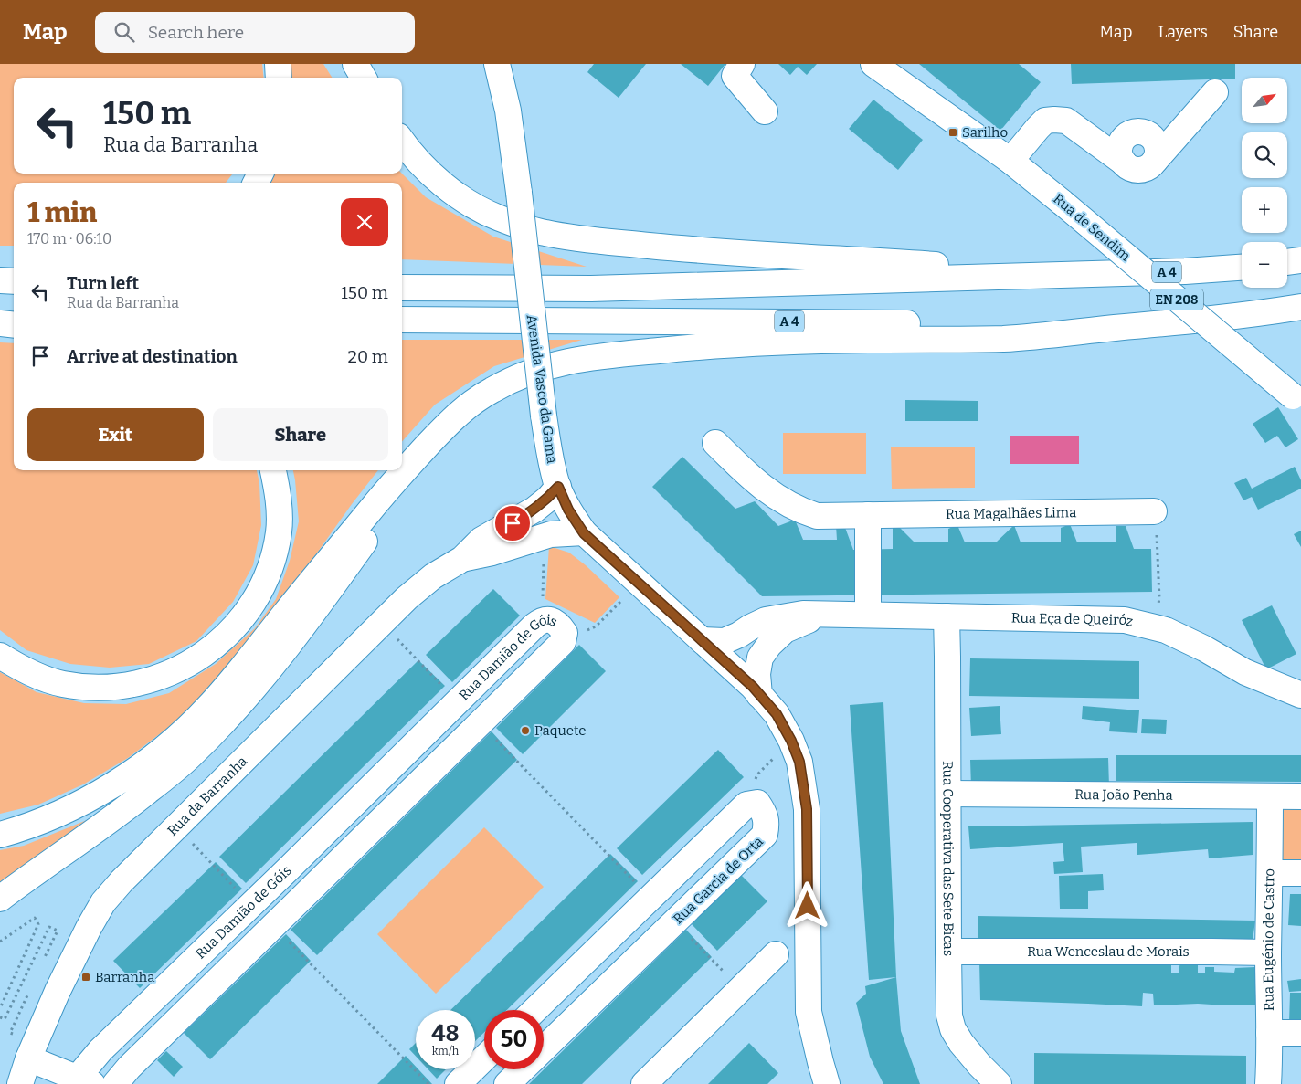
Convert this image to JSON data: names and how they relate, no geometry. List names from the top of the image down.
{
  "streets": {
    "main road": [
      "Rua de Sendim",
      "A 4",
      "EN 208",
      "Avenida Vasco da Gama",
      "Rua Magalhães Lima",
      "Rua Eça de Queiróz",
      "Rua Damião de Góis",
      "Rua da Barranha",
      "Rua João Penha",
      "Rua Cooperativa das Sete Bicas",
      "Rua Garcia de Orta",
      "Rua Eugénio de Castro",
      "Rua Wenceslau de Morais"
    ]
  },
  "crossings": [
    ["Avenida Vasco da Gama", "Rua Eça de Queiróz"],
    ["Avenida Vasco da Gama", "Rua da Barranha"],
    ["Rua Eça de Queiróz", "Rua Cooperativa das Sete Bicas"],
    ["Rua João Penha", "Rua Cooperativa das Sete Bicas"],
    ["Rua João Penha", "Rua Eugénio de Castro"],
    ["Rua Cooperativa das Sete Bicas", "Rua Wenceslau de Morais"],
    ["Rua Eugénio de Castro", "Rua Wenceslau de Morais"]
  ],
  "places": {
    "transit": ["Sarilho", "Barranha"],
    "other": ["Paquete"]
  },
  "north": "top right",
  "page": {
    "header": "Map",
    "search": "Search here",
    "nav": ["Map", "Layers", "Share"],
    "map_buttons": ["+", "−"],
    "turn": ["150 m", "Rua da Barranha"],
    "heading": ["1 min", "170 m · 06:10"],
    "list": [
      {
        "name": "Turn left",
        "note": "Rua da Barranha",
        "value": "150 m"
      },
      {
        "name": "Arrive at destination",
        "value": "20 m"
      }
    ],
    "buttons": ["Exit", "Share"],
    "speed": "48 km/h",
    "limit": "50"
  }
}
